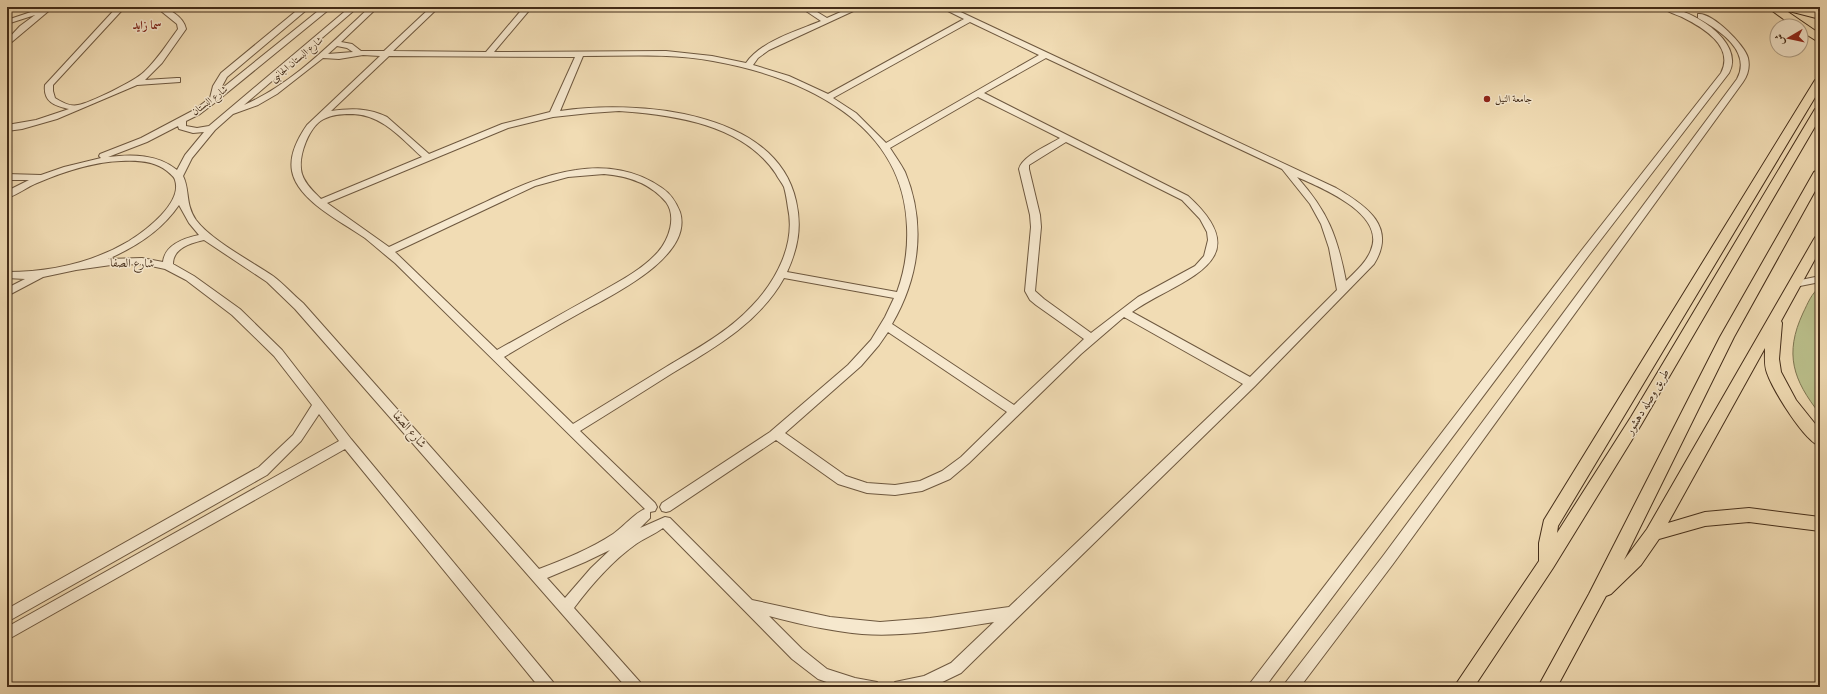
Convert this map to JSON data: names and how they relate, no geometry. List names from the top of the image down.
{
  "streets": {
    "main road": ["طريق وصله دهشور"],
    "street": ["شارع البستان الجانبى", "شارع البستان", "شارع الصفا"]
  },
  "crossings": [
    ["شارع البستان الجانبى", "شارع البستان"],
    ["شارع البستان", "شارع الصفا"]
  ],
  "districts": ["سما زايد"],
  "places": ["جامعة النيل"],
  "north": "left"
}
